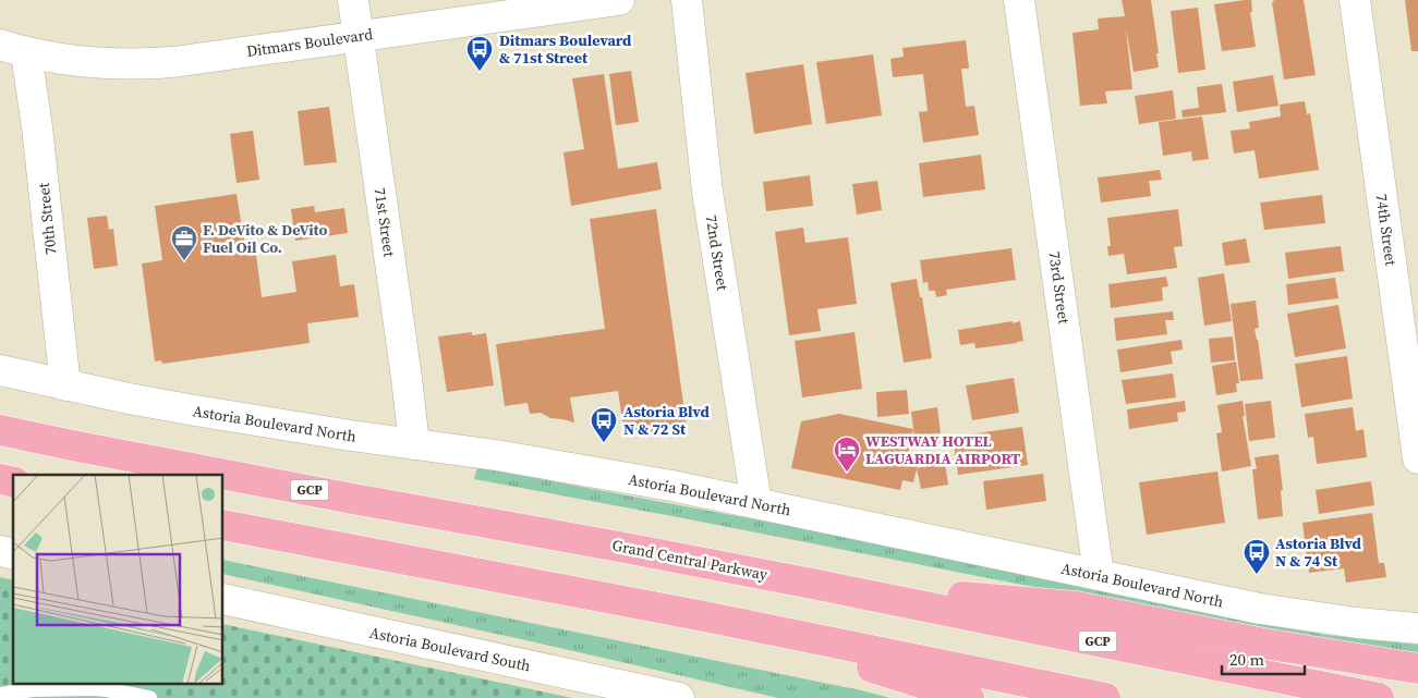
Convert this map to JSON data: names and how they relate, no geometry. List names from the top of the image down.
{
  "streets": {
    "highway": ["GCP", "Grand Central Parkway"],
    "street": [
      "Ditmars Boulevard",
      "70th Street",
      "71st Street",
      "74th Street",
      "72nd Street",
      "73rd Street",
      "Astoria Boulevard North",
      "Astoria Boulevard South"
    ]
  },
  "crossings": [
    ["Ditmars Boulevard", "70th Street"],
    ["Ditmars Boulevard", "71st Street"],
    ["70th Street", "Astoria Boulevard North"],
    ["71st Street", "Astoria Boulevard North"],
    ["72nd Street", "Astoria Boulevard North"],
    ["73rd Street", "Astoria Boulevard North"]
  ],
  "places": {
    "bus stop": ["Ditmars Boulevard & 71st Street", "Astoria Blvd N & 72 St", "Astoria Blvd N & 74 St"],
    "office": ["F. DeVito & DeVito Fuel Oil Co."],
    "hotel": ["WESTWAY HOTEL LAGUARDIA AIRPORT"]
  },
  "scale_bar": "20 m"
}
